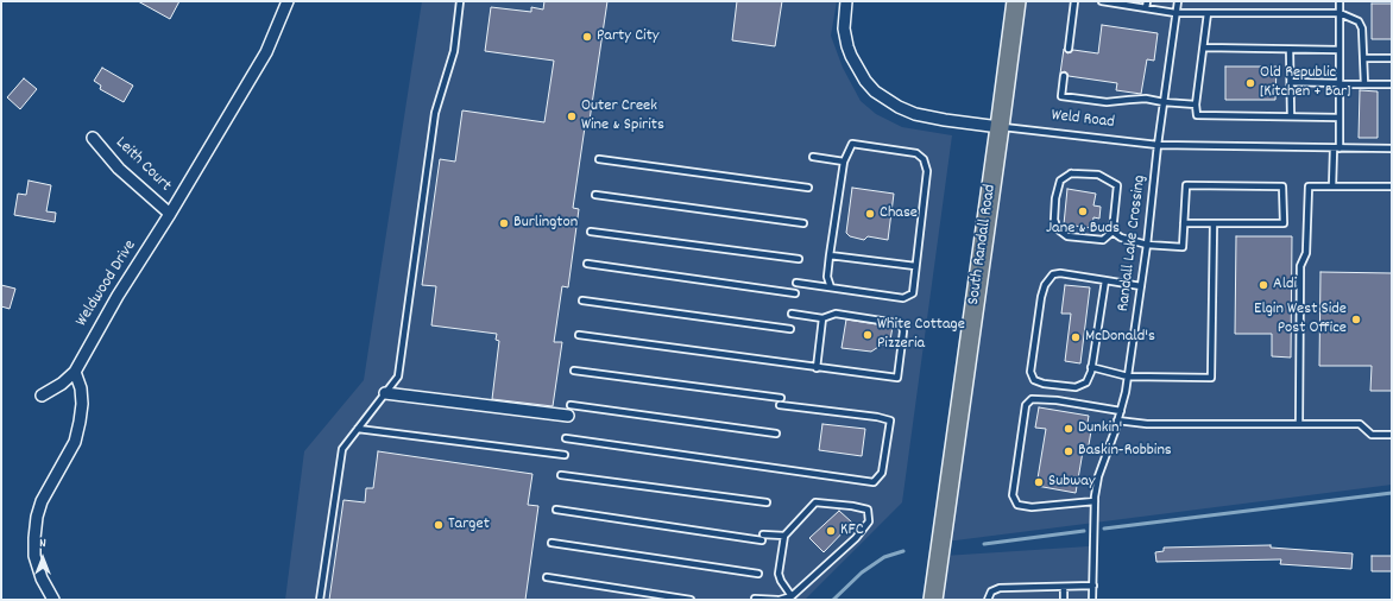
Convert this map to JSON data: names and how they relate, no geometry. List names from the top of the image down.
{
  "streets": {
    "main road": ["South Randall Road"],
    "street": ["Weld Road", "Leith Court", "Weldwood Drive"],
    "lane": ["Randall Lake Crossing"]
  },
  "crossings": [
    ["Weld Road", "Randall Lake Crossing"],
    ["Weld Road", "South Randall Road"],
    ["Leith Court", "Weldwood Drive"]
  ],
  "places": [
    "Party City",
    "Old Republic [Kitchen + Bar]",
    "Outer Creek Wine & Spirits",
    "Jane & Buds",
    "Chase",
    "Burlington",
    "Aldi",
    "Elgin West Side Post Office",
    "White Cottage Pizzeria",
    "McDonald's",
    "Dunkin'",
    "Baskin-Robbins",
    "Subway",
    "Target",
    "KFC"
  ],
  "north": "top"
}
